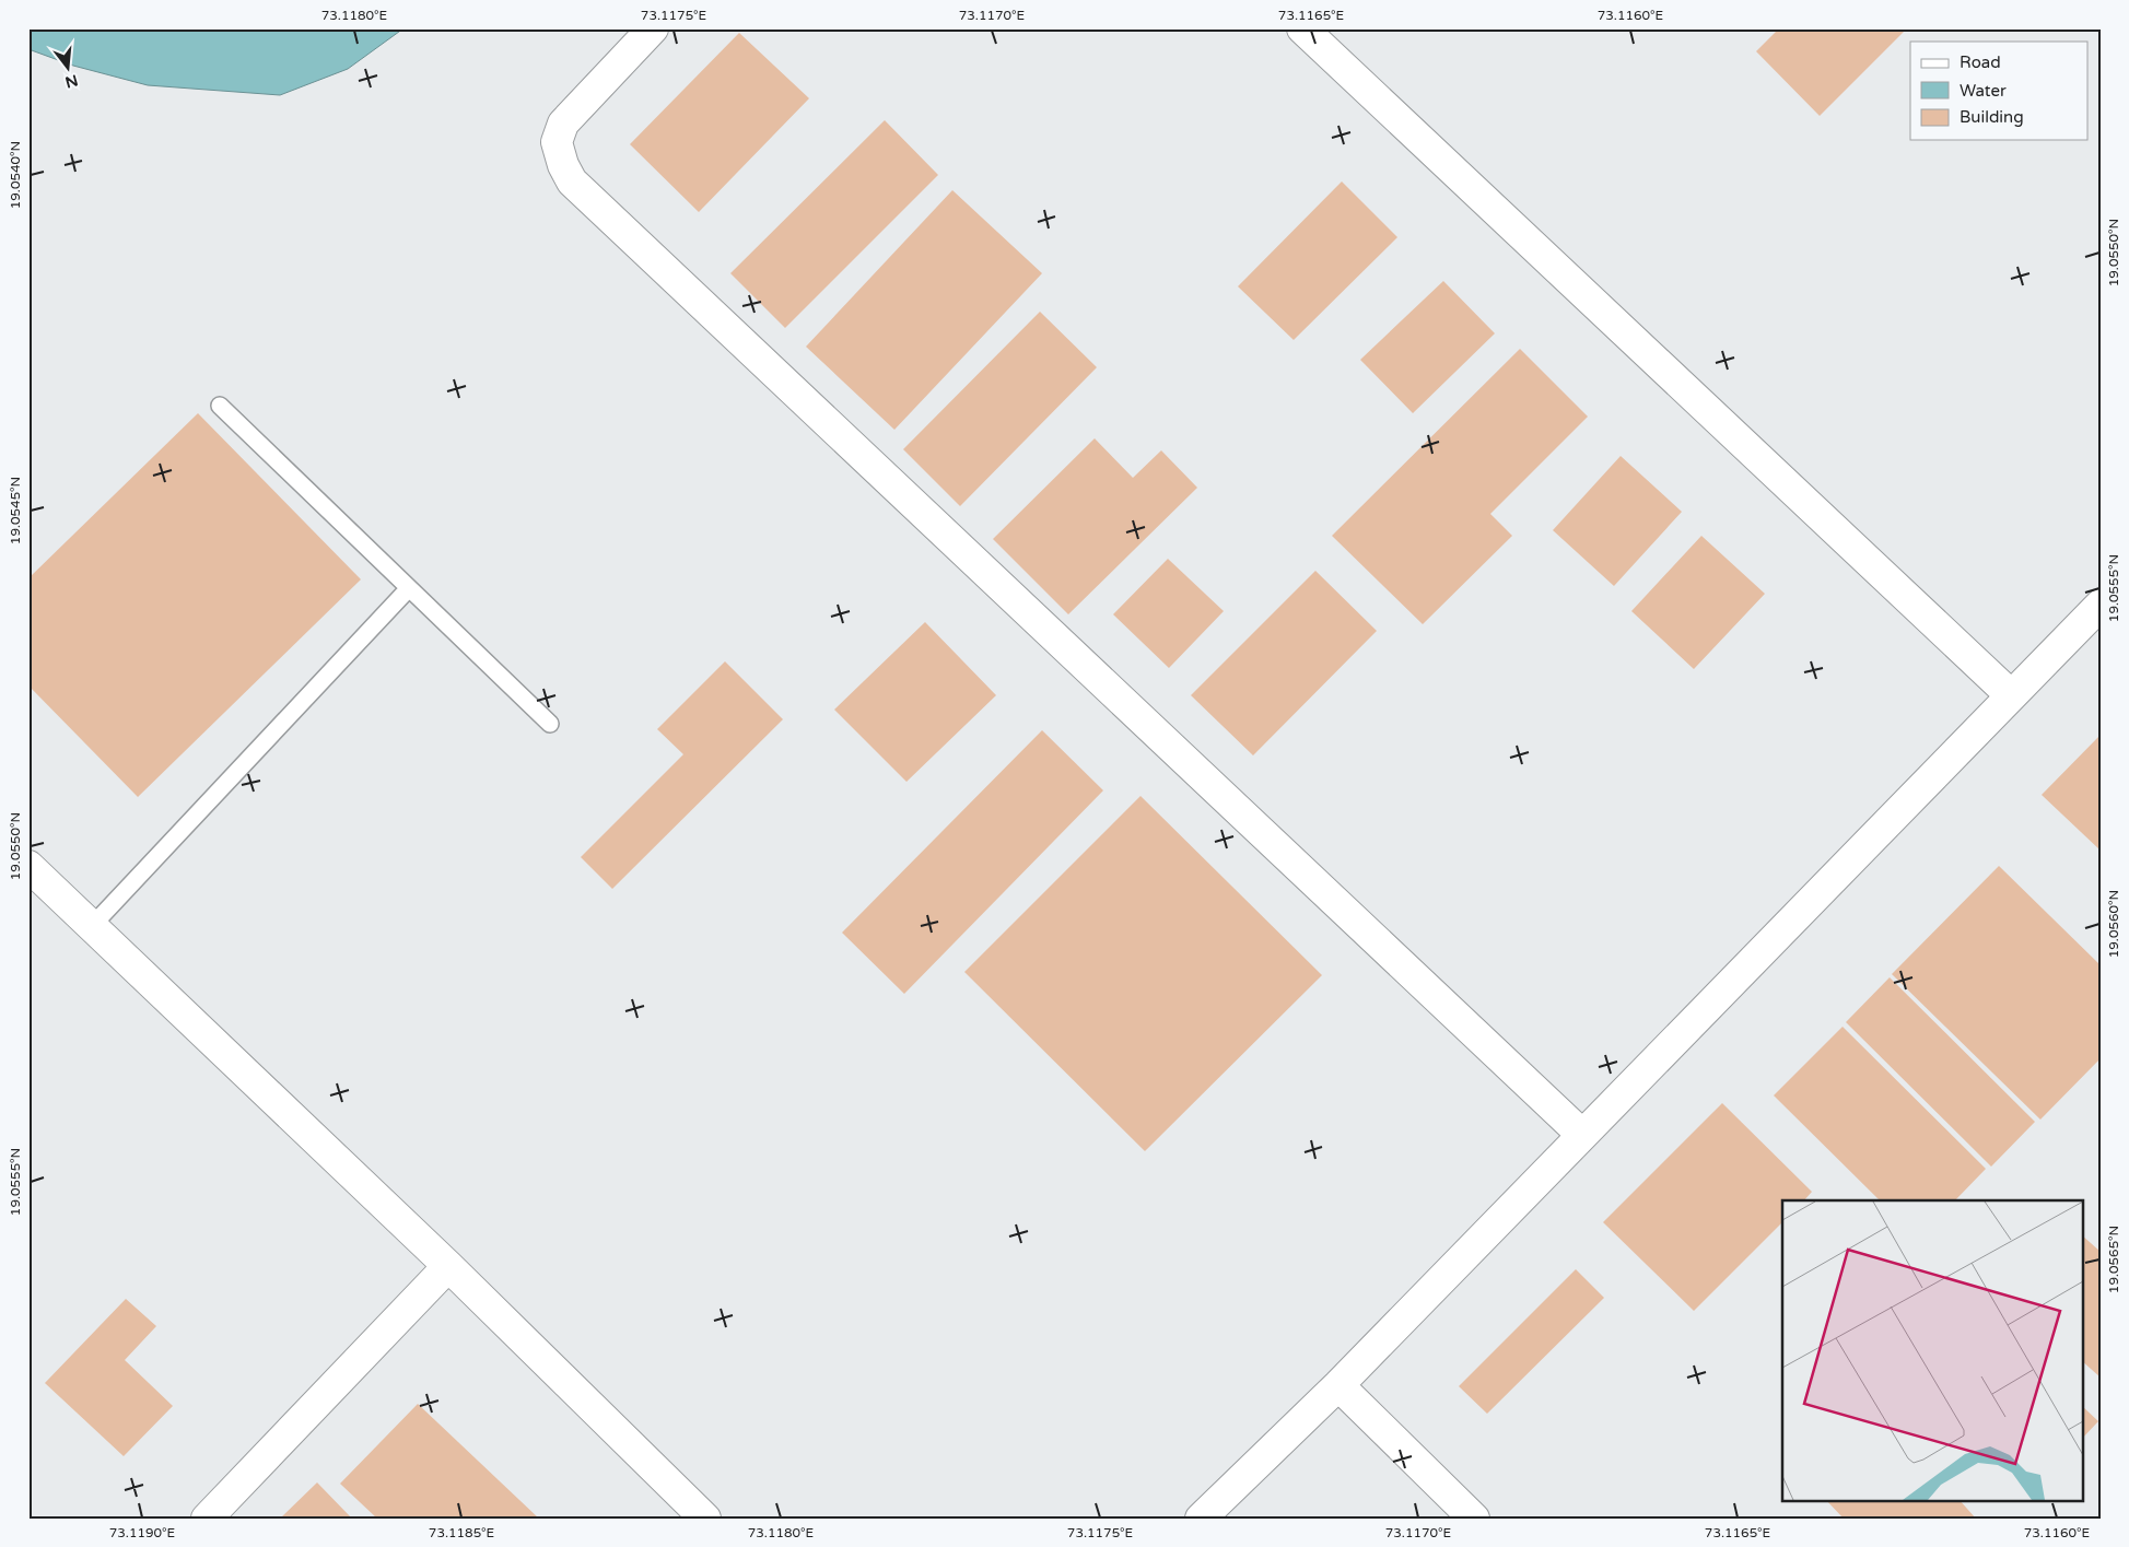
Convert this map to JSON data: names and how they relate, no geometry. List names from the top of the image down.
{
  "legend": ["Road", "Water", "Building"],
  "north": "bottom",
  "coordinates": [
    "73.1180°E",
    "73.1175°E",
    "73.1170°E",
    "73.1165°E",
    "73.1160°E",
    "19.0540°N",
    "19.0550°N",
    "19.0545°N",
    "19.0555°N",
    "19.0560°N",
    "19.0565°N",
    "73.1190°E",
    "73.1185°E"
  ]
}
